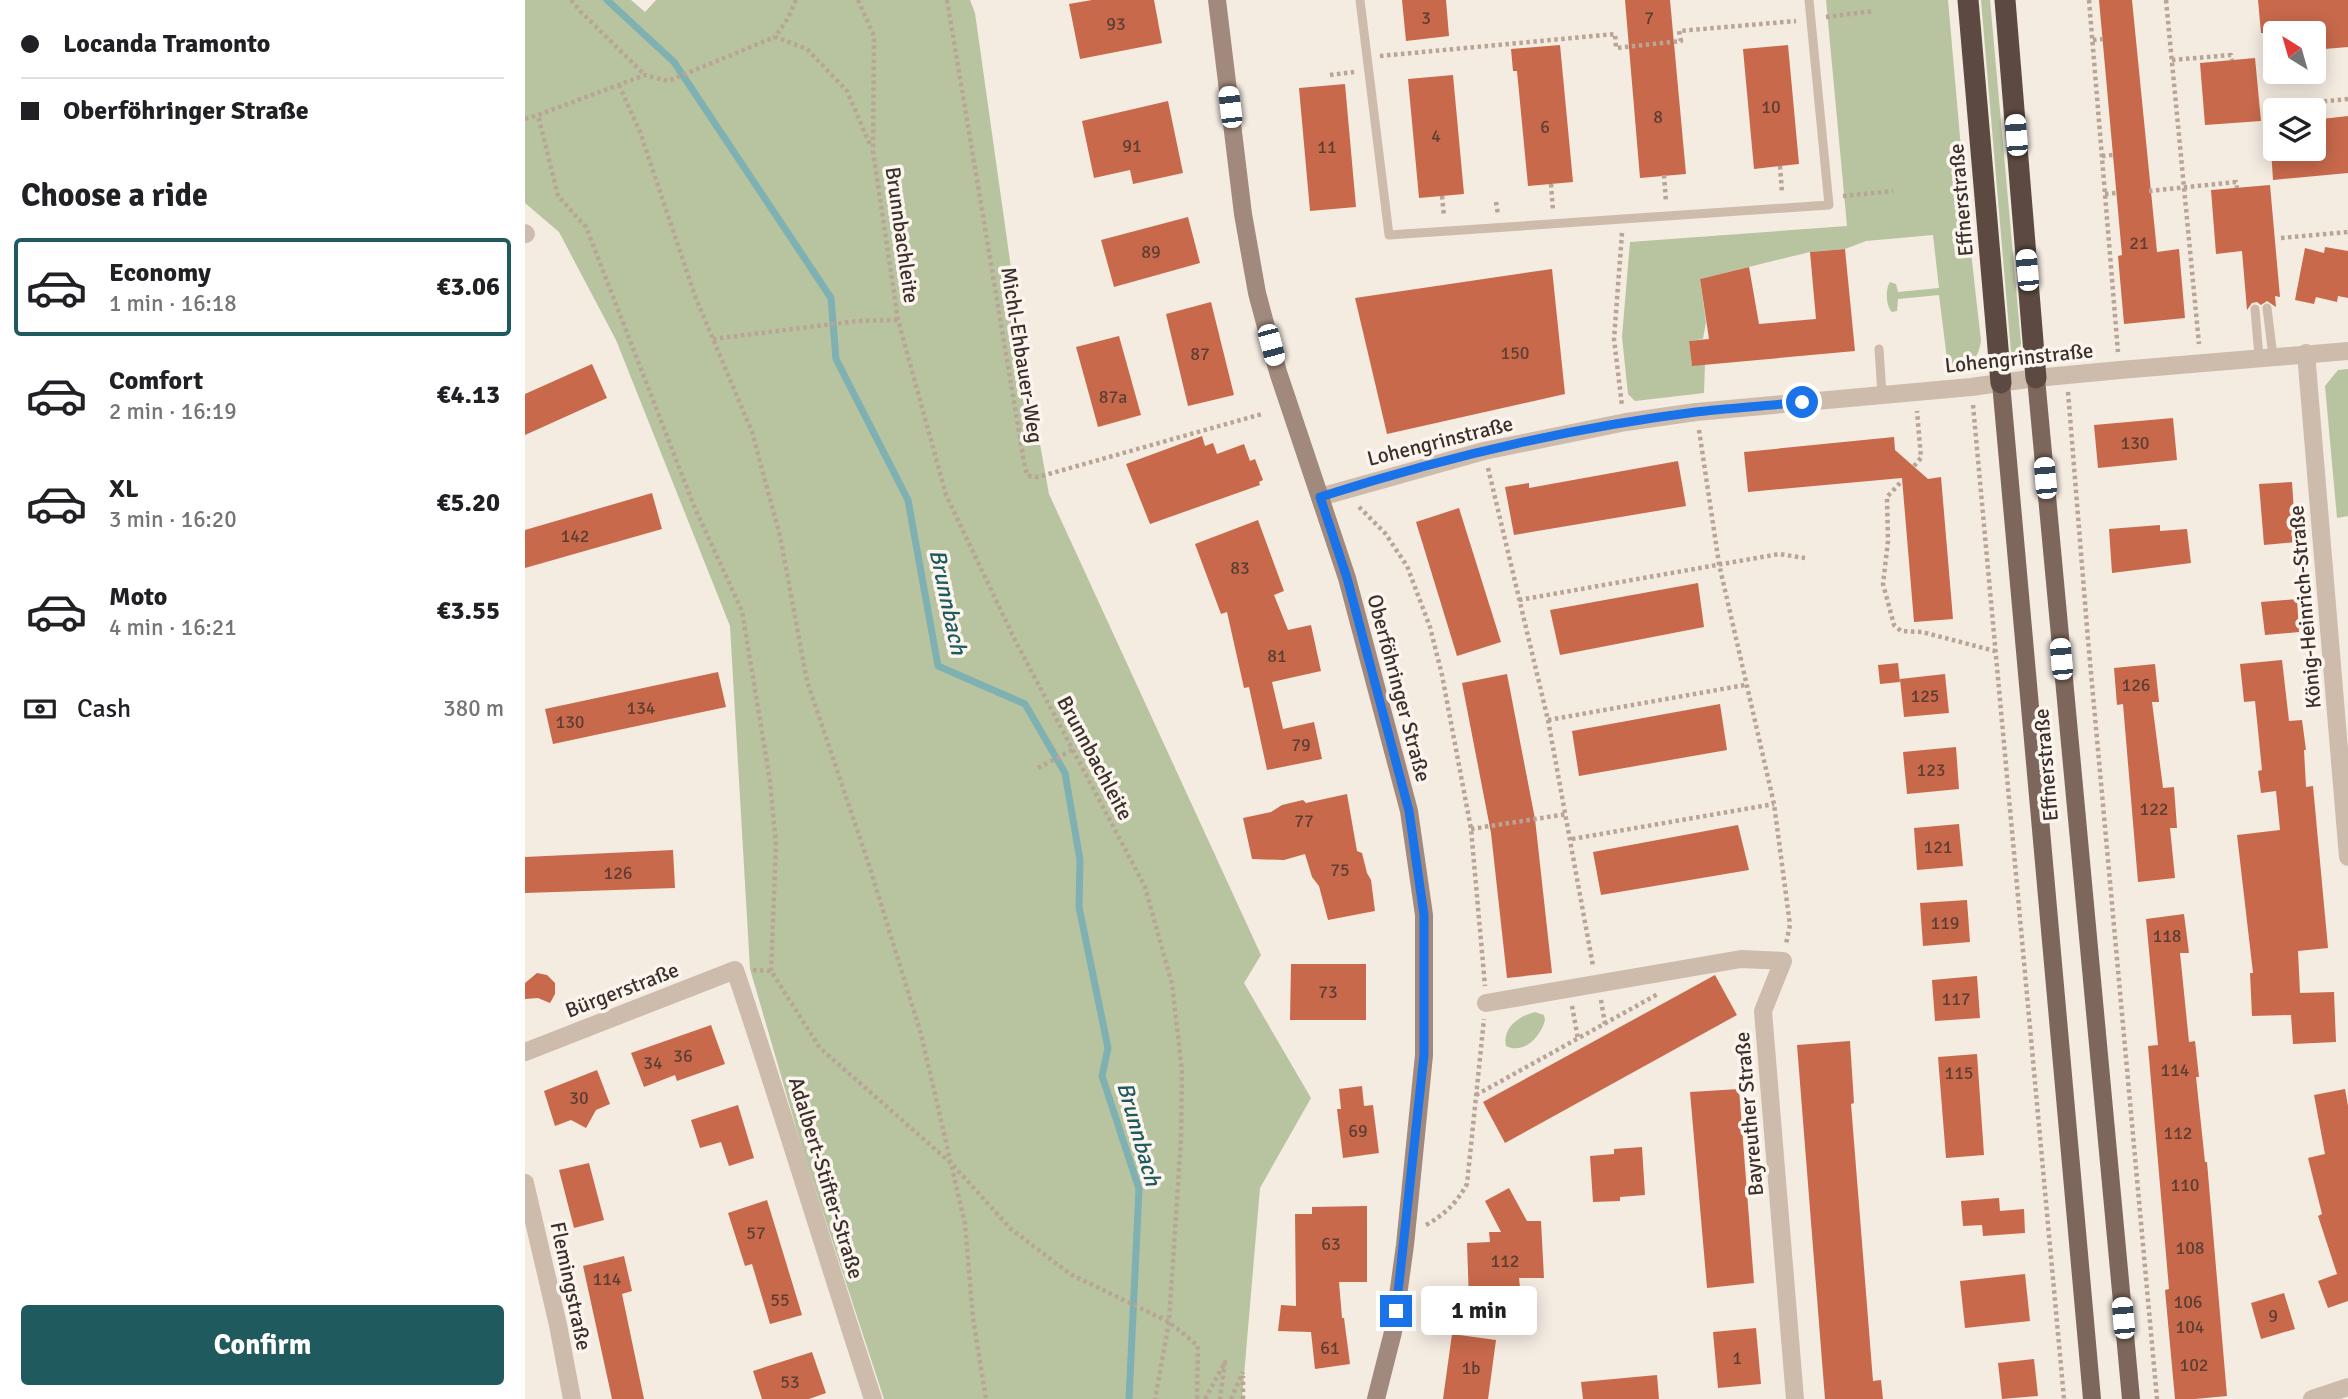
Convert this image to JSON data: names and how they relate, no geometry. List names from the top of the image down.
{
  "streets": {
    "highway": ["Effnerstraße"],
    "main road": ["Oberföhringer Straße"],
    "street": [
      "Lohengrinstraße",
      "König-Heinrich-Straße",
      "Bürgerstraße",
      "Bayreuther Straße",
      "Adalbert-Stifter-Straße",
      "Flemingstraße"
    ],
    "path": ["Brunnbachleite", "Michl-Ehbauer-Weg"]
  },
  "crossings": [
    ["Effnerstraße", "Lohengrinstraße"],
    ["Lohengrinstraße", "König-Heinrich-Straße"],
    ["Lohengrinstraße", "Oberföhringer Straße"],
    ["Bürgerstraße", "Adalbert-Stifter-Straße"]
  ],
  "water": ["Brunnbach"],
  "house_numbers": [
    "3",
    "7",
    "93",
    "10",
    "8",
    "6",
    "4",
    "91",
    "11",
    "21",
    "89",
    "150",
    "87",
    "87a",
    "130",
    "142",
    "83",
    "81",
    "126",
    "125",
    "134",
    "130",
    "79",
    "123",
    "122",
    "77",
    "121",
    "75",
    "126",
    "119",
    "118",
    "73",
    "117",
    "36",
    "34",
    "114",
    "115",
    "30",
    "69",
    "112",
    "110",
    "57",
    "63",
    "108",
    "112",
    "114",
    "55",
    "106",
    "9",
    "104",
    "61",
    "1",
    "102",
    "1b",
    "53"
  ],
  "north": "top left",
  "page": {
    "banner": ["Locanda Tramonto", "Oberföhringer Straße"],
    "heading": "Choose a ride",
    "list": [
      {
        "name": "Economy",
        "note": "1 min · 16:18",
        "value": "€3.06"
      },
      {
        "name": "Comfort",
        "note": "2 min · 16:19",
        "value": "€4.13"
      },
      {
        "name": "XL",
        "note": "3 min · 16:20",
        "value": "€5.20"
      },
      {
        "name": "Moto",
        "note": "4 min · 16:21",
        "value": "€3.55"
      }
    ],
    "pay": ["Cash", "380 m"],
    "bubble": "1 min",
    "buttons": "Confirm"
  }
}
